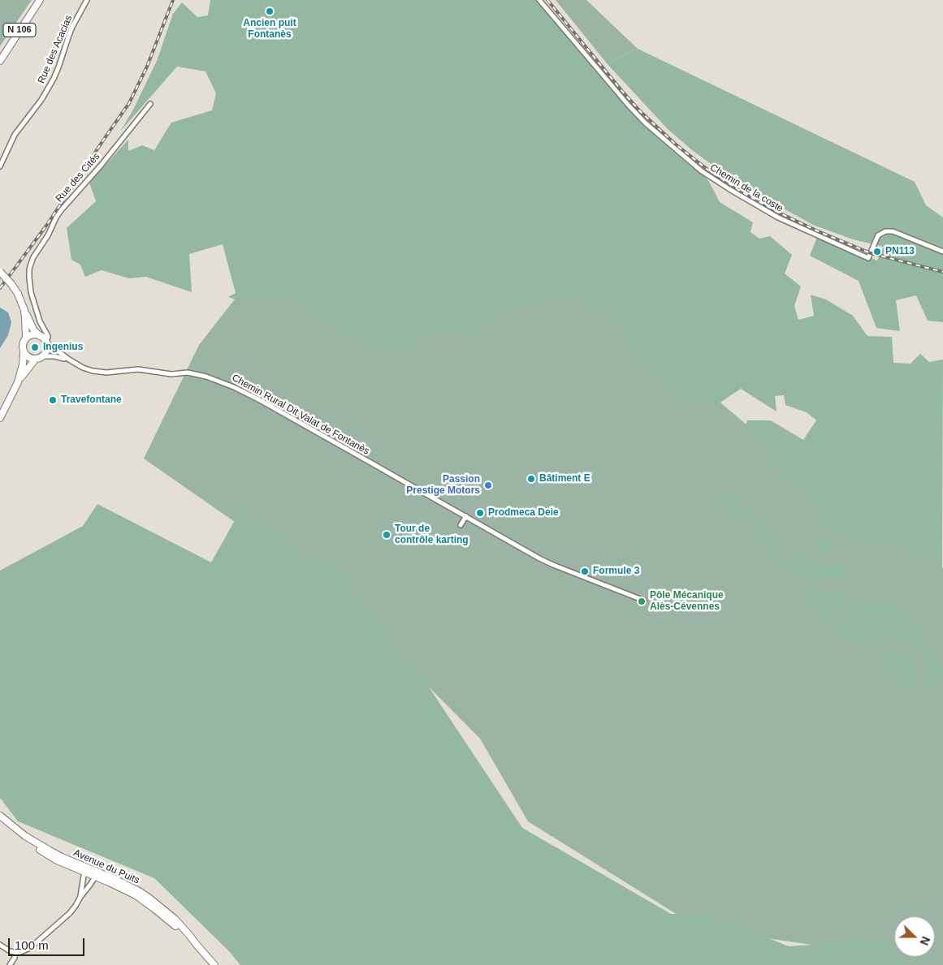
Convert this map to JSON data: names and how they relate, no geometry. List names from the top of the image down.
{
  "streets": {
    "main road": ["N 106", "Avenue du Puits"],
    "street": [
      "Rue des Acacias",
      "Rue des Cités",
      "Chemin de la coste",
      "Chemin Rural Dit Valat de Fontanès"
    ]
  },
  "crossings": [
    ["Rue des Cités", "Chemin Rural Dit Valat de Fontanès"]
  ],
  "places": [
    "Ancien puit Fontanès",
    "PN113",
    "Ingenius",
    "Travefontane",
    "Bâtiment E",
    "Passion Prestige Motors",
    "Prodmeca Deie",
    "Tour de contrôle karting",
    "Formule 3",
    "Pôle Mécanique Alès-Cévennes"
  ],
  "scale_bar": "100 m",
  "north": "right"
}
